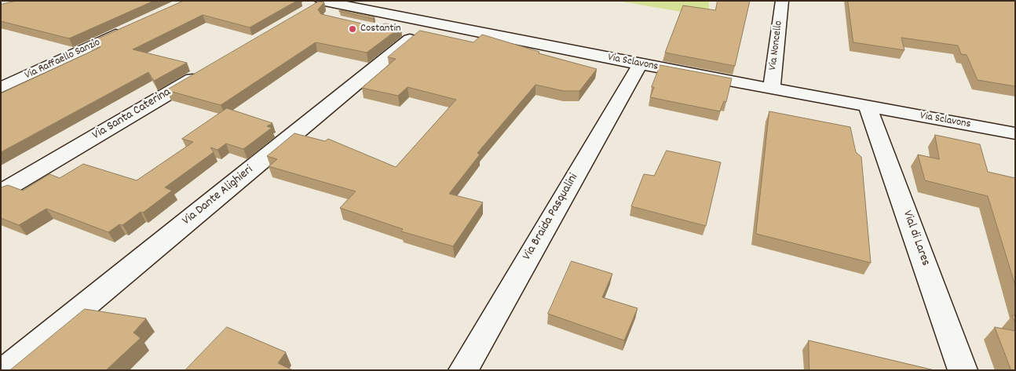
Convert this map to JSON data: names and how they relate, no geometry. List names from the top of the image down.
{
  "streets": {
    "street": [
      "Via Noncello",
      "Via Raffaello Sanzio",
      "Via Sclavons",
      "Via Santa Caterina",
      "Via Dante Alighieri",
      "Via Braida Pasqualini",
      "Vial di Lares"
    ]
  },
  "crossings": [
    ["Via Noncello", "Via Sclavons"],
    ["Via Sclavons", "Via Dante Alighieri"],
    ["Via Sclavons", "Via Braida Pasqualini"],
    ["Via Sclavons", "Vial di Lares"]
  ],
  "places": ["Costantin"]
}
